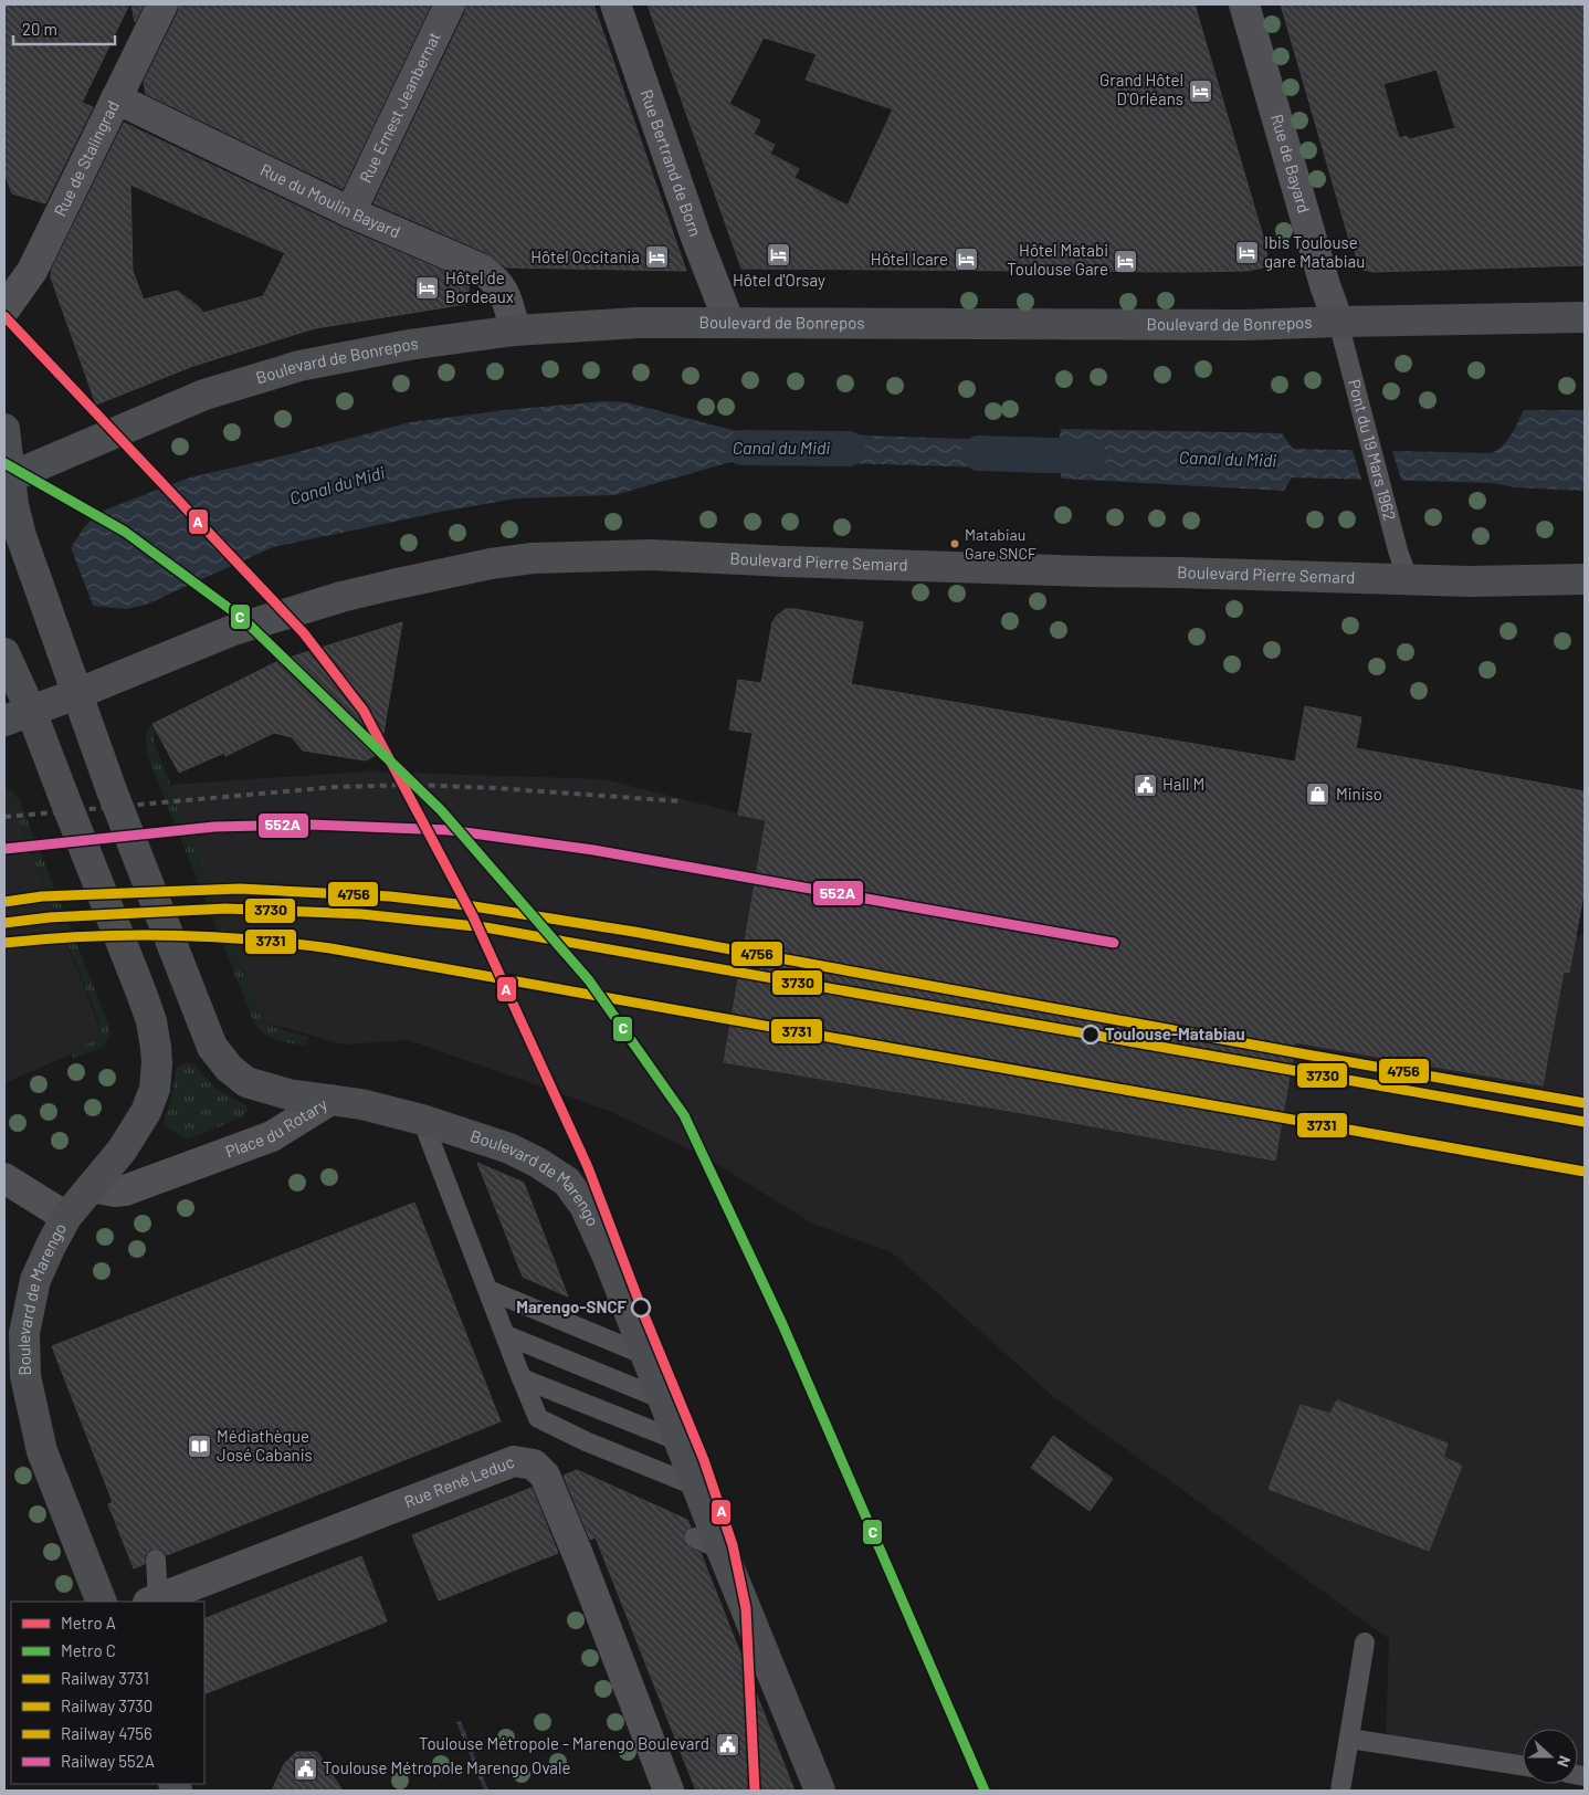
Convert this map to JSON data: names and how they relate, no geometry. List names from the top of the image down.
{
  "streets": {
    "main road": [
      "Boulevard de Bonrepos",
      "Boulevard Pierre Semard",
      "Place du Rotary",
      "Boulevard de Marengo"
    ],
    "street": [
      "Rue Ernest Jeanbernat",
      "Rue de Stalingrad",
      "Rue Bertrand de Born",
      "Rue de Bayard",
      "Rue du Moulin Bayard",
      "Rue René Leduc"
    ],
    "lane": ["Pont du 19 Mars 1962"]
  },
  "crossings": [
    ["Rue Ernest Jeanbernat", "Rue du Moulin Bayard"],
    ["Rue de Stalingrad", "Rue du Moulin Bayard"],
    ["Rue Bertrand de Born", "Boulevard de Bonrepos"],
    ["Rue de Bayard", "Boulevard de Bonrepos"],
    ["Rue de Bayard", "Pont du 19 Mars 1962"],
    ["Rue du Moulin Bayard", "Boulevard de Bonrepos"],
    ["Boulevard de Bonrepos", "Pont du 19 Mars 1962"],
    ["Boulevard de Bonrepos", "Place du Rotary"],
    ["Pont du 19 Mars 1962", "Boulevard Pierre Semard"],
    ["Boulevard Pierre Semard", "Place du Rotary"],
    ["Boulevard Pierre Semard", "Boulevard de Marengo"],
    ["Place du Rotary", "Boulevard de Marengo"]
  ],
  "water": ["Canal du Midi"],
  "places": {
    "hotel": [
      "Grand Hôtel D'Orléans",
      "Ibis Toulouse gare Matabiau",
      "Hôtel d'Orsay",
      "Hôtel Occitania",
      "Hôtel Icare",
      "Hôtel Matabi Toulouse Gare",
      "Hôtel de Bordeaux"
    ],
    "other": ["Matabiau Gare SNCF", "Toulouse-Matabiau", "Marengo-SNCF"],
    "public building": ["Hall M", "Toulouse Métropole - Marengo Boulevard", "Toulouse Métropole Marengo Ovale"],
    "shop": ["Miniso"],
    "library": ["Médiathèque José Cabanis"]
  },
  "lines": [
    "metro line A",
    "metro line C",
    "rail line 552A",
    "rail line 4756",
    "rail line 3730",
    "rail line 3731"
  ],
  "legend": [
    "Metro A",
    "Metro C",
    "Railway 3731",
    "Railway 3730",
    "Railway 4756",
    "Railway 552A"
  ],
  "scale_bar": "20 m",
  "north": "right"
}
